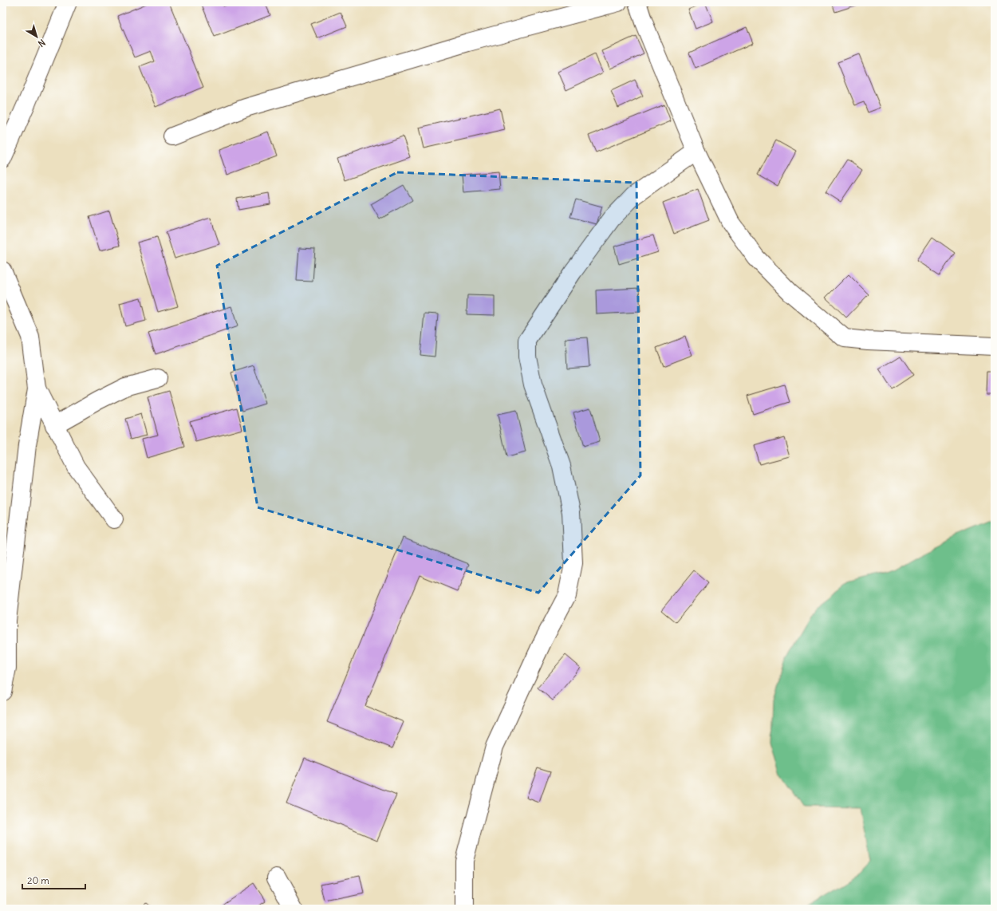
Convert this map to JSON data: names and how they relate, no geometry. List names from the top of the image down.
{
  "scale_bar": "20 m",
  "north": "bottom right"
}
